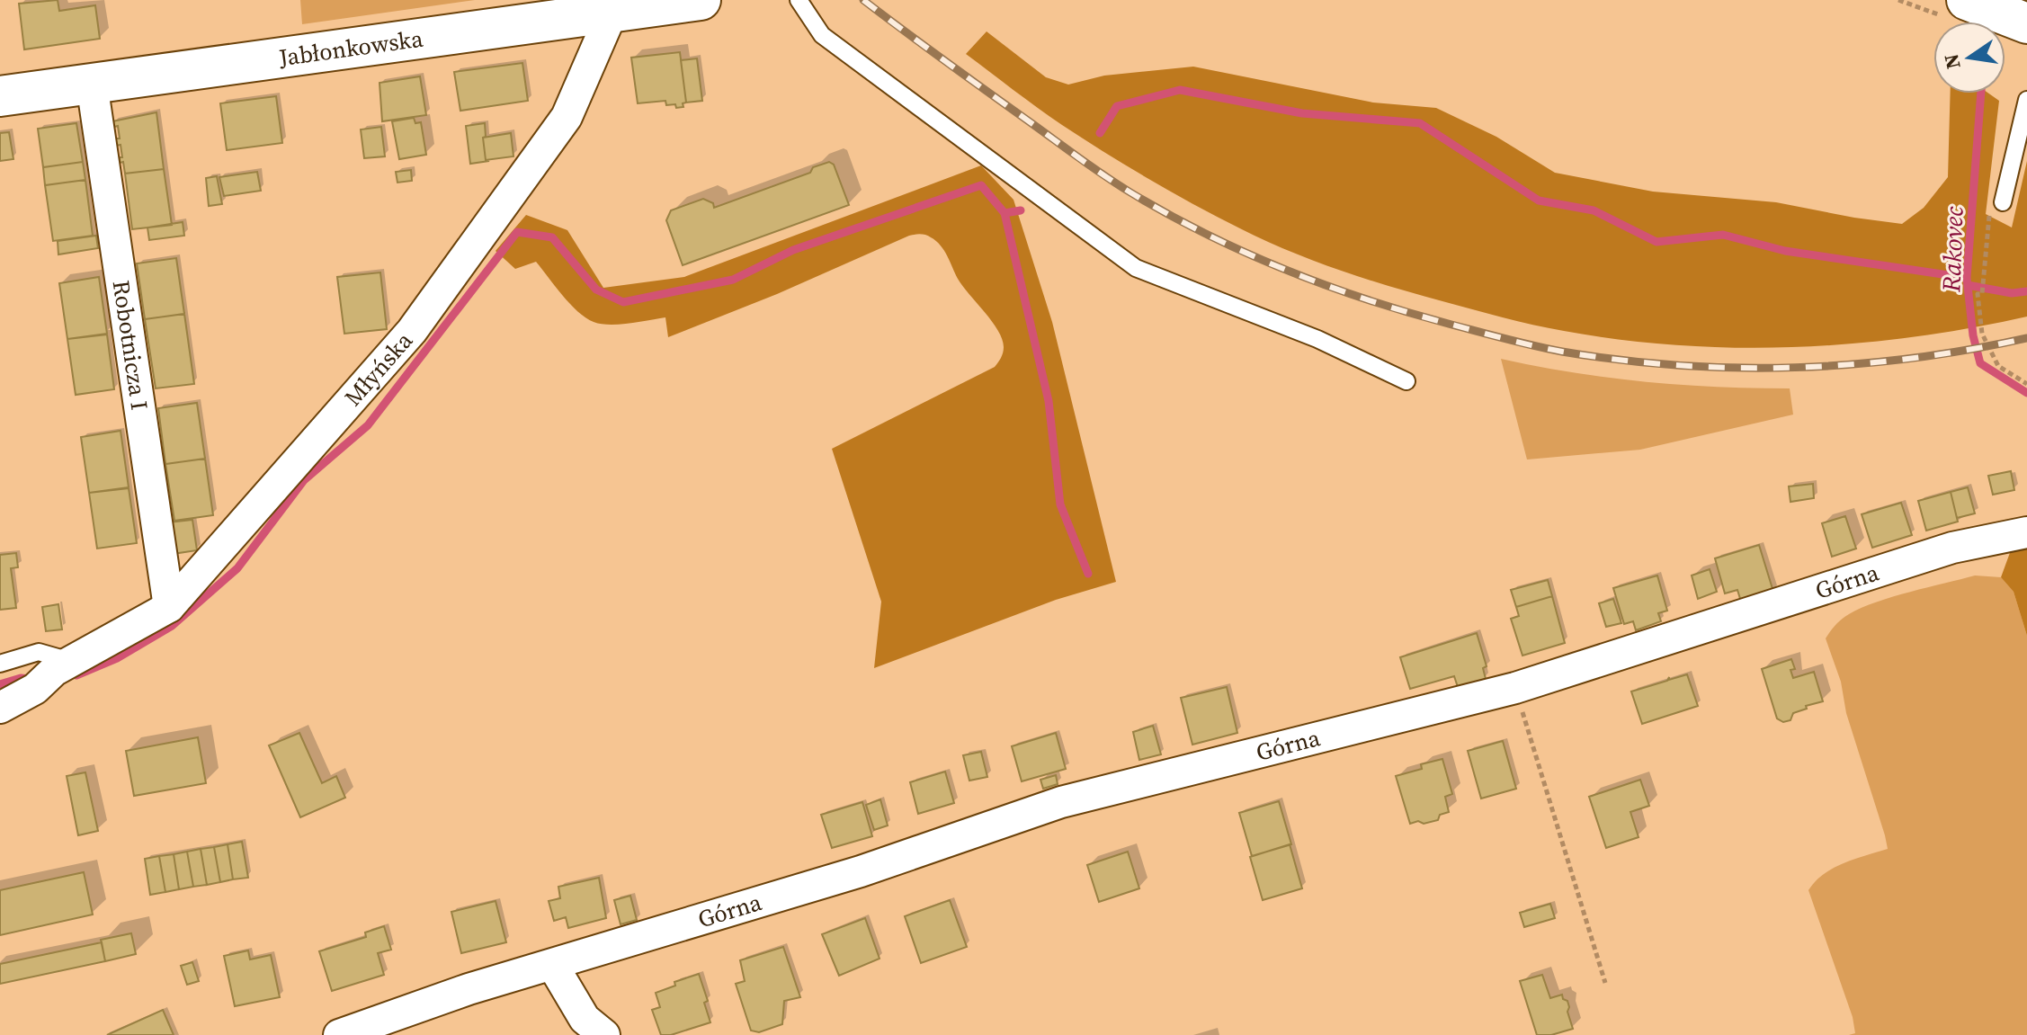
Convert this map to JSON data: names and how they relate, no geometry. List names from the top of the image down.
{
  "streets": {
    "main road": ["Jabłonkowska"],
    "street": ["Robotnicza I", "Młyńska", "Górna"]
  },
  "crossings": [
    ["Jabłonkowska", "Robotnicza I"],
    ["Jabłonkowska", "Młyńska"],
    ["Robotnicza I", "Młyńska"]
  ],
  "water": ["Rakovec"],
  "north": "left"
}
